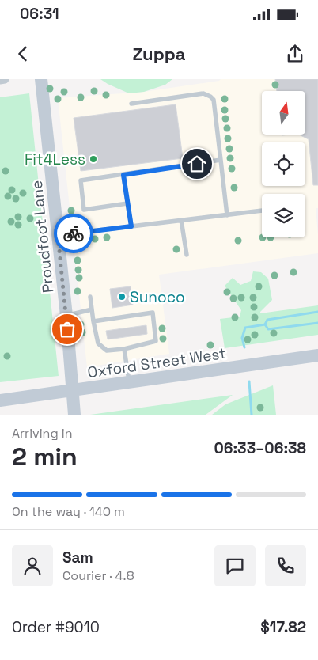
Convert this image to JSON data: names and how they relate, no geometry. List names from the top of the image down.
{
  "streets": {
    "street": ["Proudfoot Lane", "Oxford Street West"]
  },
  "crossings": [
    ["Proudfoot Lane", "Oxford Street West"]
  ],
  "places": ["Fit4Less", "Sunoco"],
  "north": "top",
  "page": {
    "status": "06:31",
    "header": "Zuppa",
    "heading": ["2 min", "Arriving in", "06:33–06:38"],
    "panel": [
      "Sam",
      "Courier · 4.8",
      "Order #9010",
      "$17.82"
    ],
    "bar": "On the way · 140 m"
  }
}
